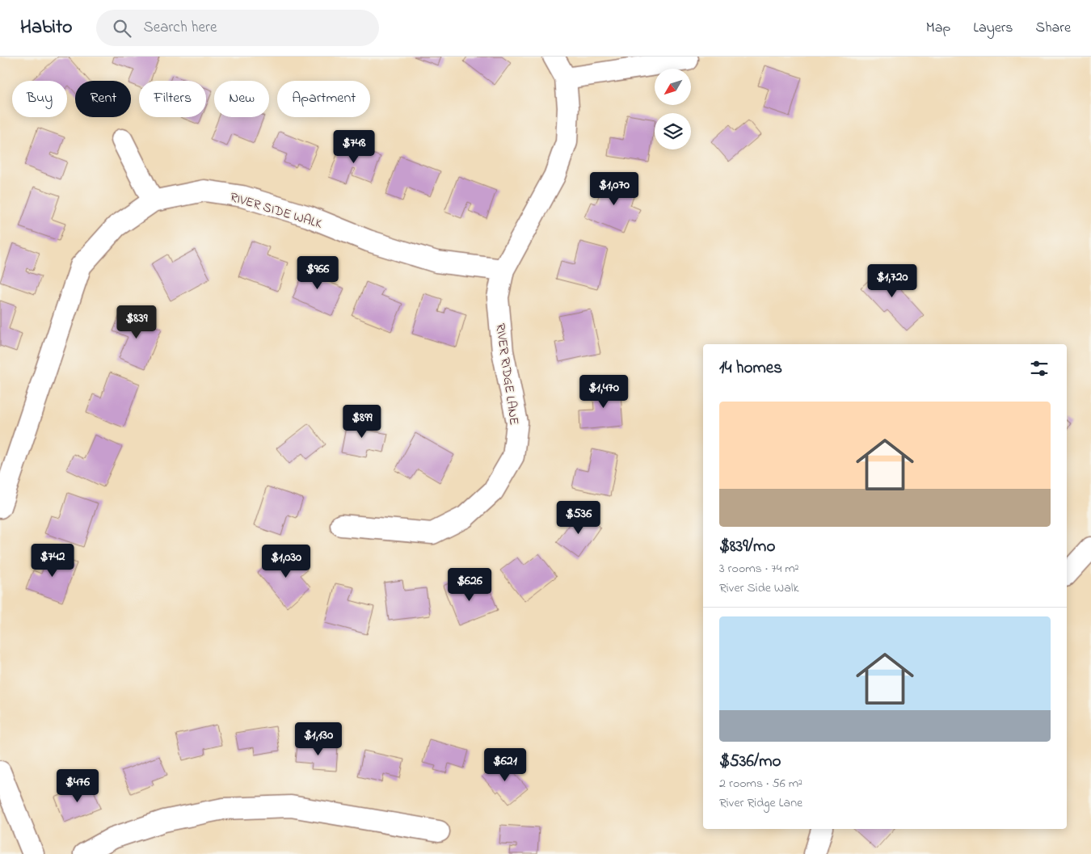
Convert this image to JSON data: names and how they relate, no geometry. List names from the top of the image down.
{
  "streets": {
    "street": ["RIVER SIDE WALK", "RIVER RIDGE LANE"]
  },
  "crossings": [
    ["RIVER SIDE WALK", "RIVER RIDGE LANE"]
  ],
  "north": "bottom left",
  "page": {
    "header": "Habito",
    "search": "Search here",
    "nav": ["Map", "Layers", "Share"],
    "chip": [
      "Buy",
      "Rent",
      "Filters",
      "New",
      "Apartment"
    ],
    "price": [
      "$748",
      "$1,070",
      "$966",
      "$1,720",
      "$839",
      "$1,470",
      "$899",
      "$536",
      "$742",
      "$1,030",
      "$626",
      "$1,130",
      "$621",
      "$476"
    ],
    "heading": "14 homes",
    "list": [
      {
        "name": "$839/mo",
        "note": "3 rooms · 74 m² · River Side Walk"
      },
      {
        "name": "$536/mo",
        "note": "2 rooms · 56 m² · River Ridge Lane"
      }
    ]
  }
}
